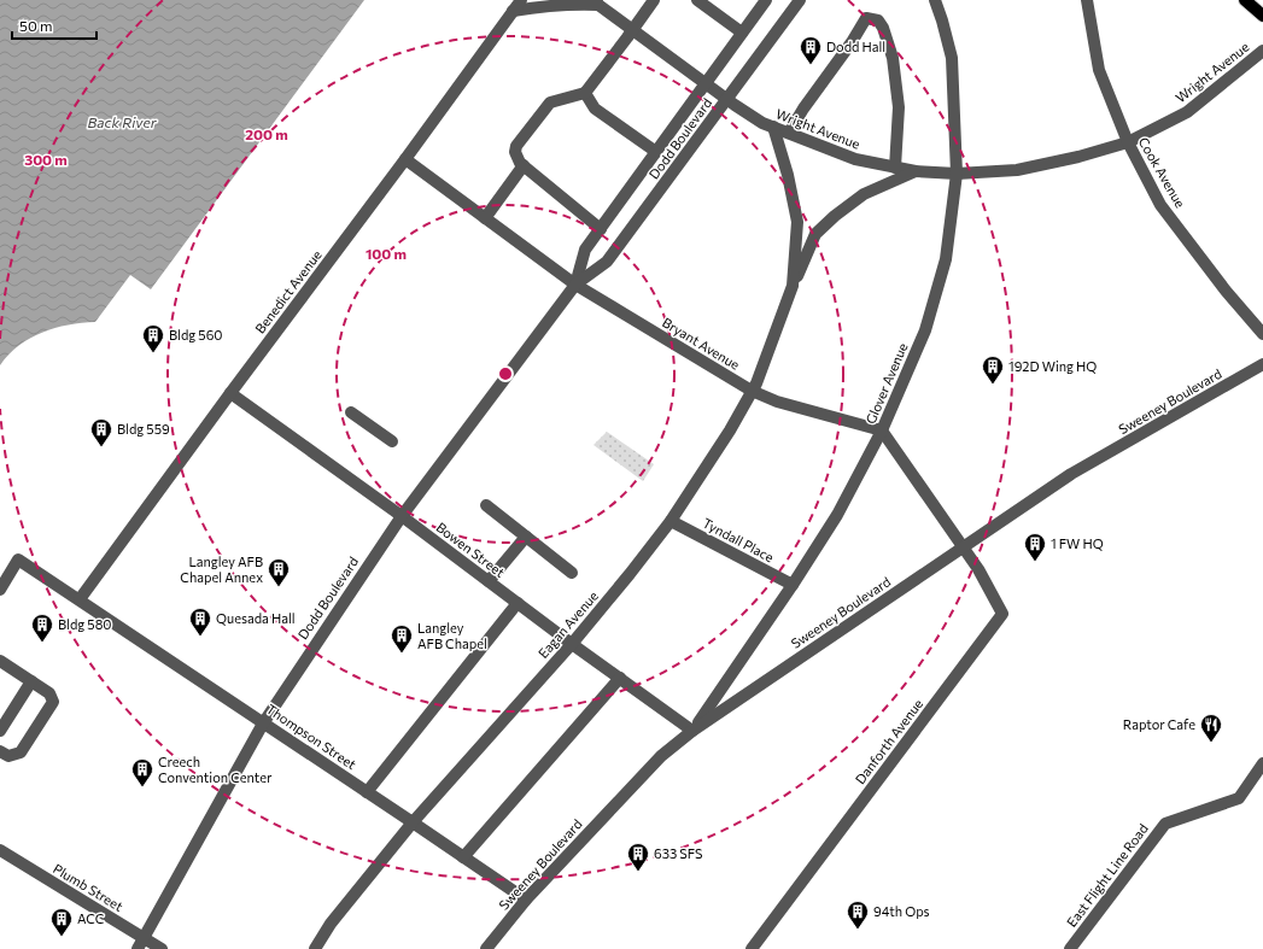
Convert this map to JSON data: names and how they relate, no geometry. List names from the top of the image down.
{
  "streets": {
    "street": [
      "Wright Avenue",
      "Dodd Boulevard",
      "Cook Avenue",
      "Benedict Avenue",
      "Bryant Avenue",
      "Glover Avenue",
      "Sweeney Boulevard",
      "Tyndall Place",
      "Bowen Street",
      "Eagan Avenue",
      "Thompson Street",
      "Danforth Avenue",
      "East Flight Line Road",
      "Plumb Street"
    ]
  },
  "crossings": [
    ["Wright Avenue", "Dodd Boulevard"],
    ["Wright Avenue", "Cook Avenue"],
    ["Wright Avenue", "Benedict Avenue"],
    ["Wright Avenue", "Glover Avenue"],
    ["Wright Avenue", "Eagan Avenue"],
    ["Dodd Boulevard", "Bryant Avenue"],
    ["Dodd Boulevard", "Bowen Street"],
    ["Dodd Boulevard", "Thompson Street"],
    ["Dodd Boulevard", "Plumb Street"],
    ["Benedict Avenue", "Bryant Avenue"],
    ["Benedict Avenue", "Bowen Street"],
    ["Benedict Avenue", "Thompson Street"],
    ["Bryant Avenue", "Glover Avenue"],
    ["Bryant Avenue", "Eagan Avenue"],
    ["Glover Avenue", "Sweeney Boulevard"],
    ["Glover Avenue", "Tyndall Place"],
    ["Glover Avenue", "Bowen Street"],
    ["Sweeney Boulevard", "Bowen Street"],
    ["Sweeney Boulevard", "Thompson Street"],
    ["Sweeney Boulevard", "Danforth Avenue"],
    ["Tyndall Place", "Eagan Avenue"],
    ["Bowen Street", "Eagan Avenue"],
    ["Eagan Avenue", "Thompson Street"]
  ],
  "water": ["Back River"],
  "places": {
    "building": [
      "Dodd Hall",
      "Bldg 560",
      "192D Wing HQ",
      "Bldg 559",
      "1 FW HQ",
      "Langley AFB Chapel Annex",
      "Quesada Hall",
      "Bldg 580",
      "Langley AFB Chapel",
      "Creech Convention Center",
      "633 SFS",
      "94th Ops",
      "ACC"
    ],
    "restaurant": ["Raptor Cafe"]
  },
  "scale_bar": "50 m",
  "rings": ["200 m", "300 m", "100 m"]
}
